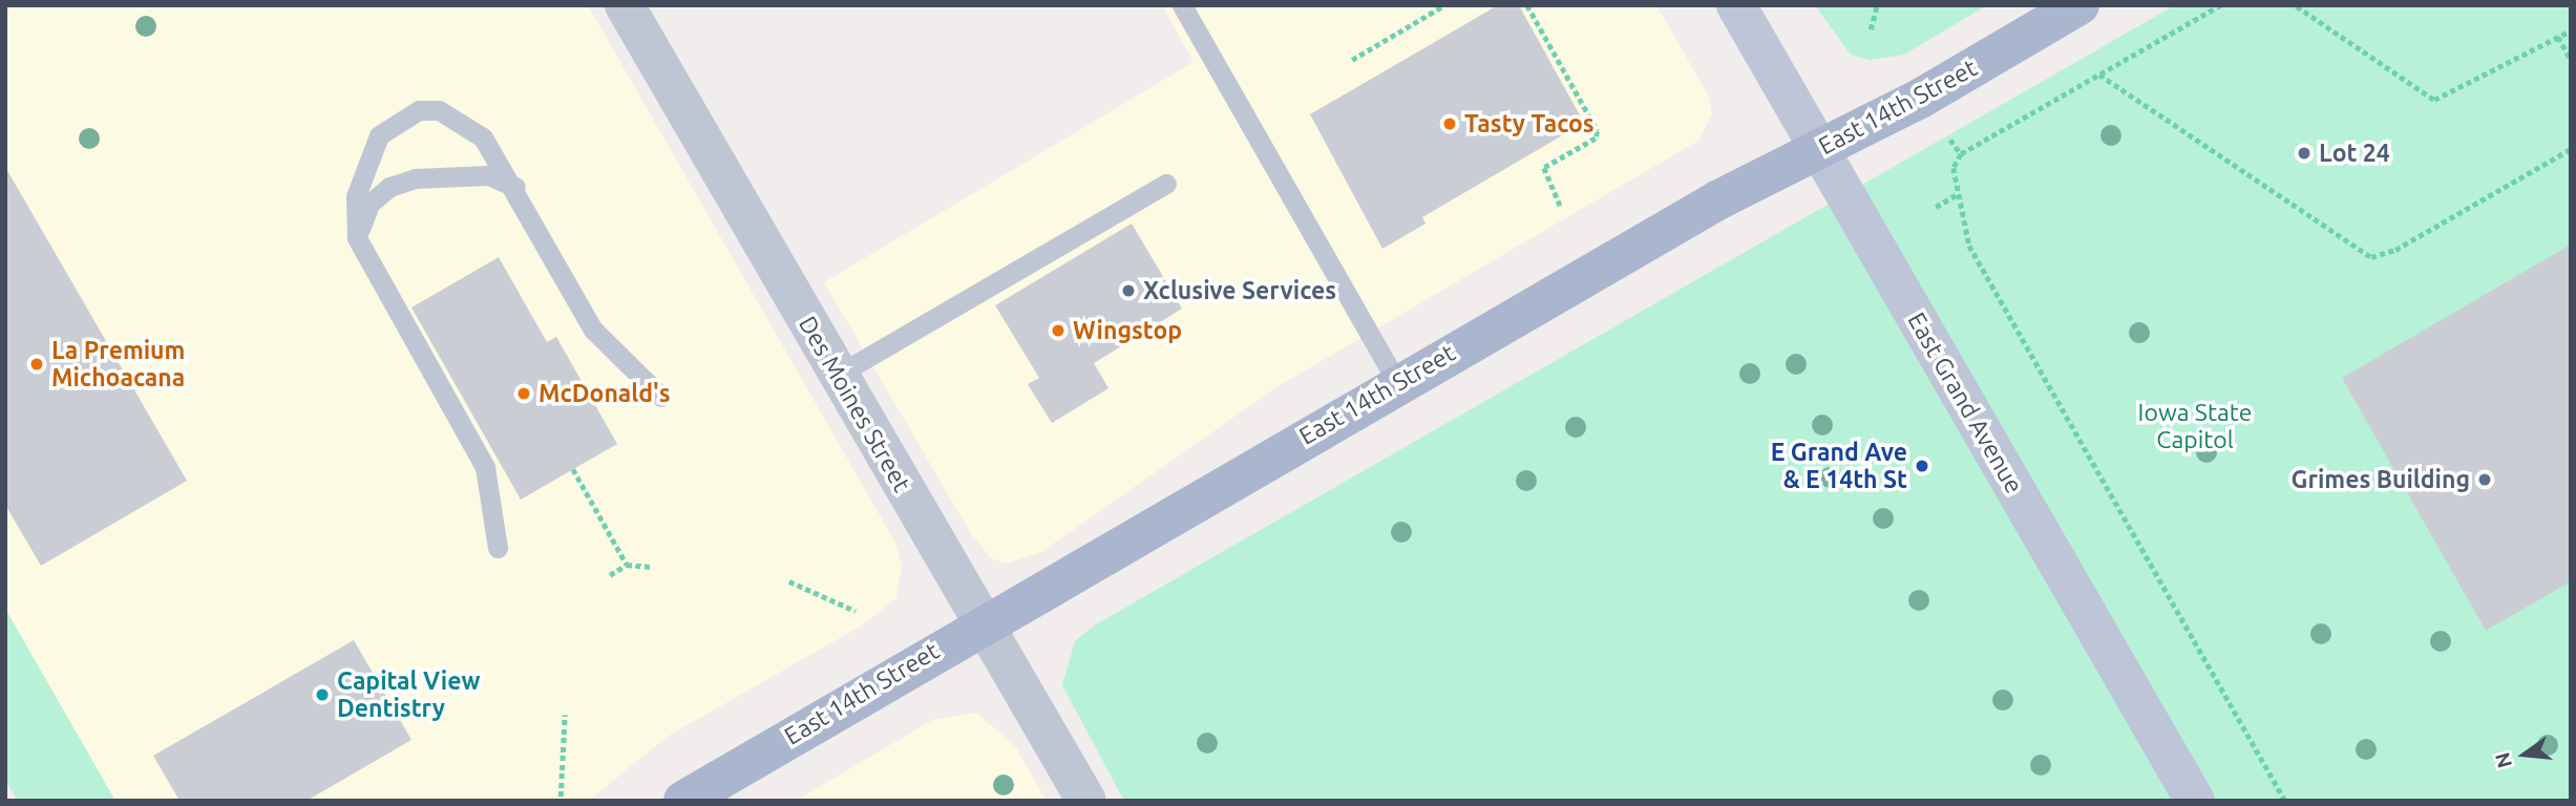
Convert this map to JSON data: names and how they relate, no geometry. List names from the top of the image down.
{
  "streets": {
    "main road": ["East 14th Street", "East Grand Avenue"],
    "street": ["Des Moines Street"]
  },
  "crossings": [
    ["East 14th Street", "East Grand Avenue"],
    ["East 14th Street", "Des Moines Street"]
  ],
  "parks": ["Iowa State Capitol"],
  "places": [
    "Tasty Tacos",
    "Lot 24",
    "Xclusive Services",
    "Wingstop",
    "La Premium Michoacana",
    "McDonald's",
    "E Grand Ave & E 14th St",
    "Grimes Building",
    "Capital View Dentistry"
  ],
  "north": "left"
}
